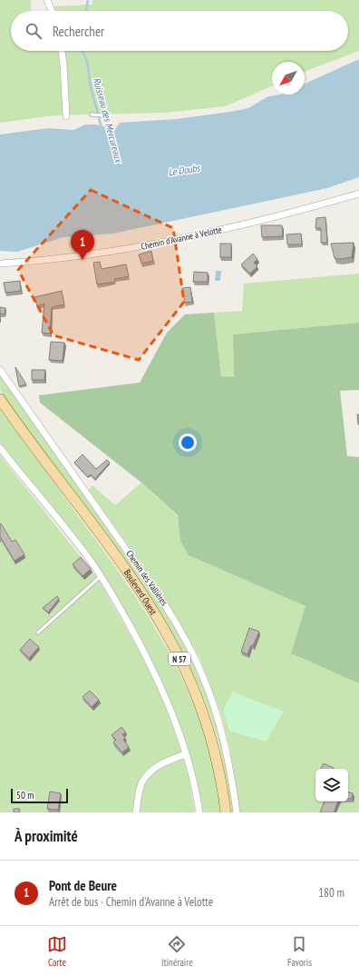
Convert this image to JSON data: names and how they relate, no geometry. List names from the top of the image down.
{
  "streets": {
    "main road": ["Boulevard Ouest", "N 57"],
    "street": ["Chemin d'Avanne à Velotte", "Chemin des Vallières"]
  },
  "water": ["Ruisseau des Mercureaux", "Le Doubs"],
  "scale_bar": "50 m",
  "north": "bottom left",
  "page": {
    "search": "Rechercher",
    "pins": "1",
    "scale": "50 m",
    "heading": "À proximité",
    "list": [
      {
        "mark": "1",
        "name": "Pont de Beure",
        "note": "Arrêt de bus · Chemin d'Avanne à Velotte",
        "value": "180 m"
      }
    ],
    "nav": ["Carte", "Itinéraire", "Favoris"]
  }
}
